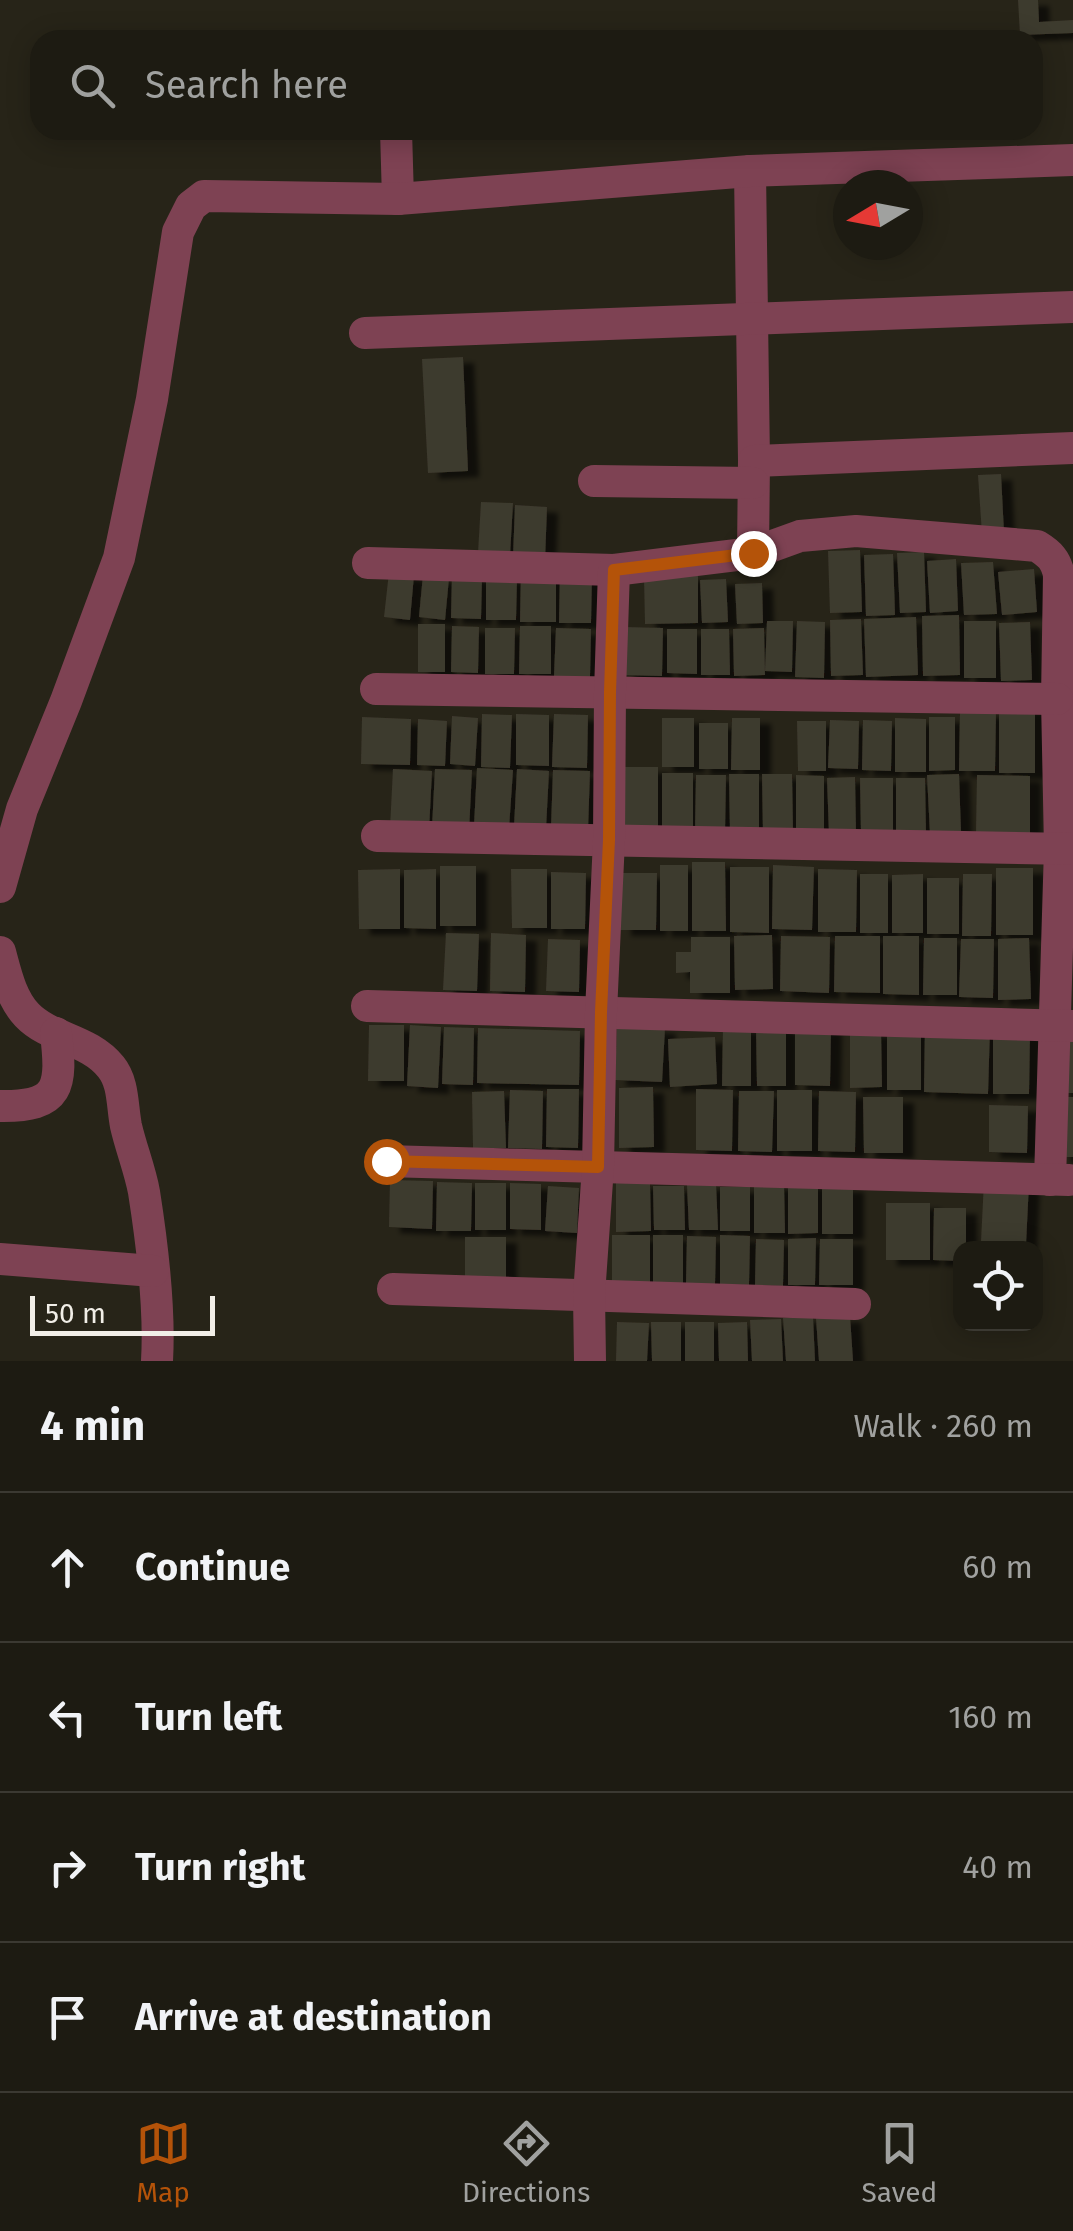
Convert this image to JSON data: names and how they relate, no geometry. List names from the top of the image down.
{
  "scale_bar": "50 m",
  "north": "left",
  "page": {
    "search": "Search here",
    "scale": "50 m",
    "heading": ["4 min", "Walk · 260 m"],
    "list": [
      ["Continue", "60 m"],
      ["Turn left", "160 m"],
      ["Turn right", "40 m"],
      "Arrive at destination"
    ],
    "nav": ["Map", "Directions", "Saved"]
  }
}
